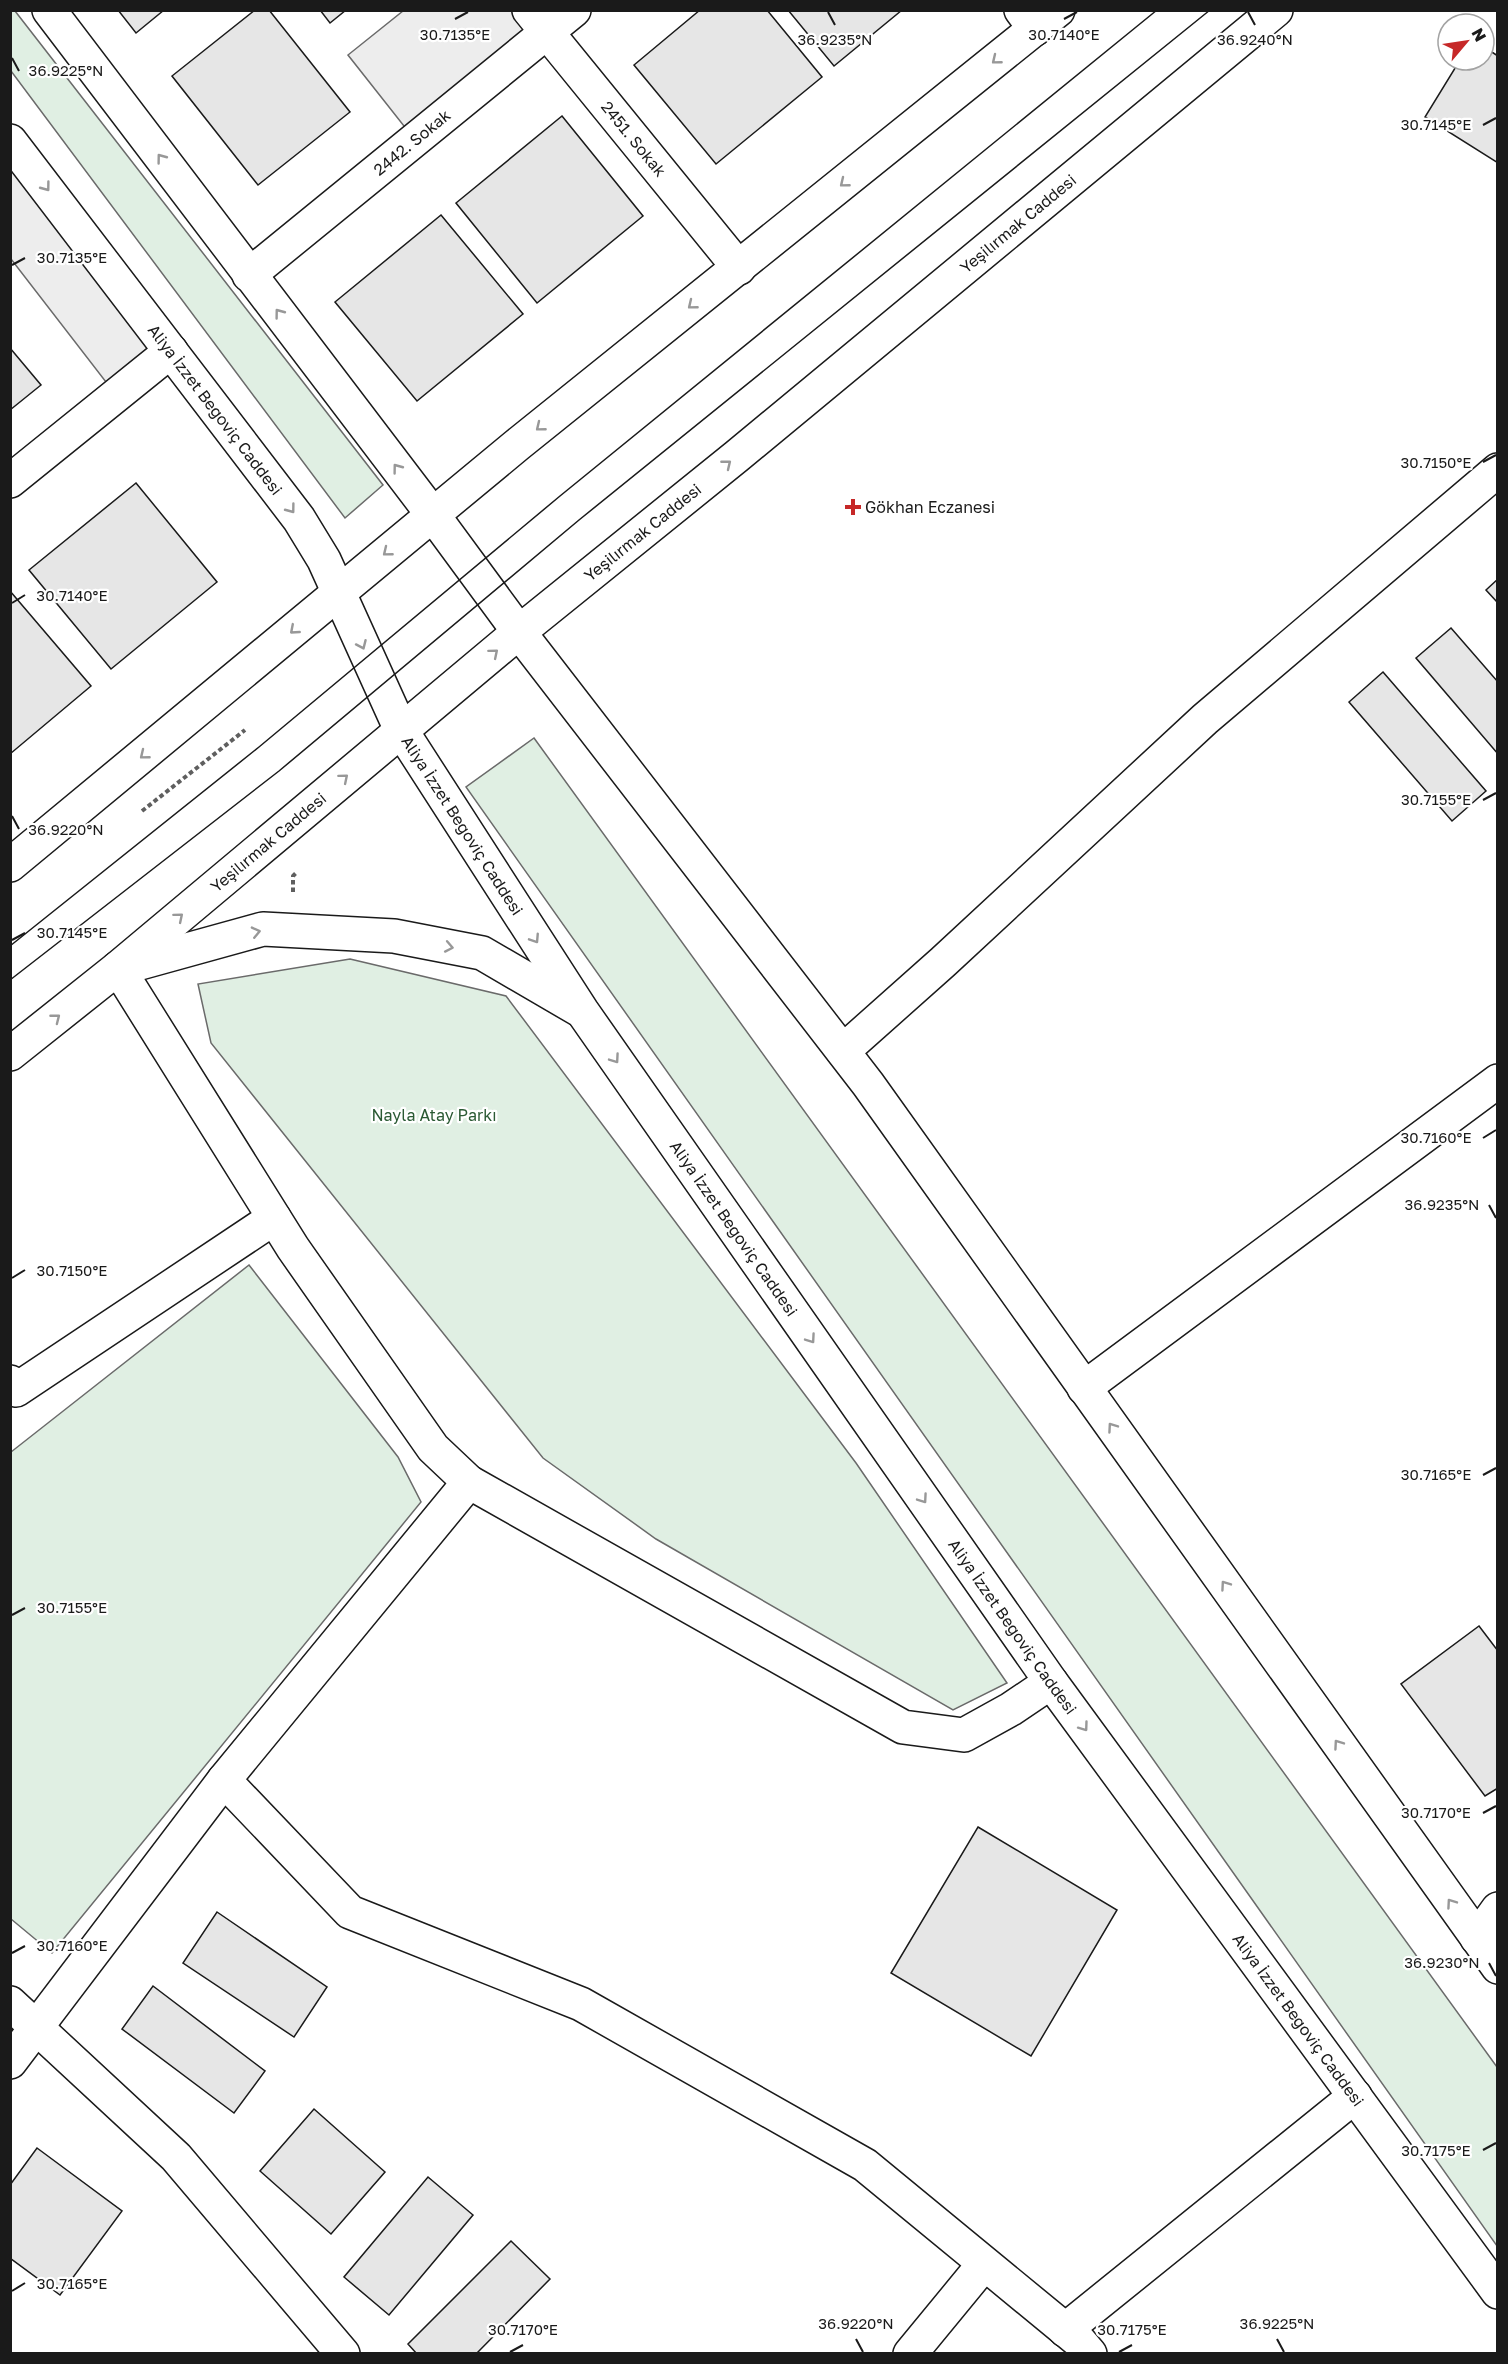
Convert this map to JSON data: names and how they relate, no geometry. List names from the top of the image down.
{
  "streets": {
    "main road": [
      "2451. Sokak",
      "2442. Sokak",
      "Yeşilırmak Caddesi",
      "Aliya İzzet Begoviç Caddesi"
    ]
  },
  "crossings": [
    ["2451. Sokak", "2442. Sokak"],
    ["Yeşilırmak Caddesi", "Aliya İzzet Begoviç Caddesi"]
  ],
  "parks": ["Nayla Atay Parkı"],
  "places": {
    "health": ["Gökhan Eczanesi"]
  },
  "north": "top right",
  "coordinates": [
    "30.7135°E",
    "30.7140°E",
    "36.9235°N",
    "36.9240°N",
    "36.9225°N",
    "30.7145°E",
    "30.7150°E",
    "30.7155°E",
    "36.9220°N",
    "30.7160°E",
    "30.7165°E",
    "30.7170°E",
    "36.9230°N",
    "30.7175°E"
  ]
}
